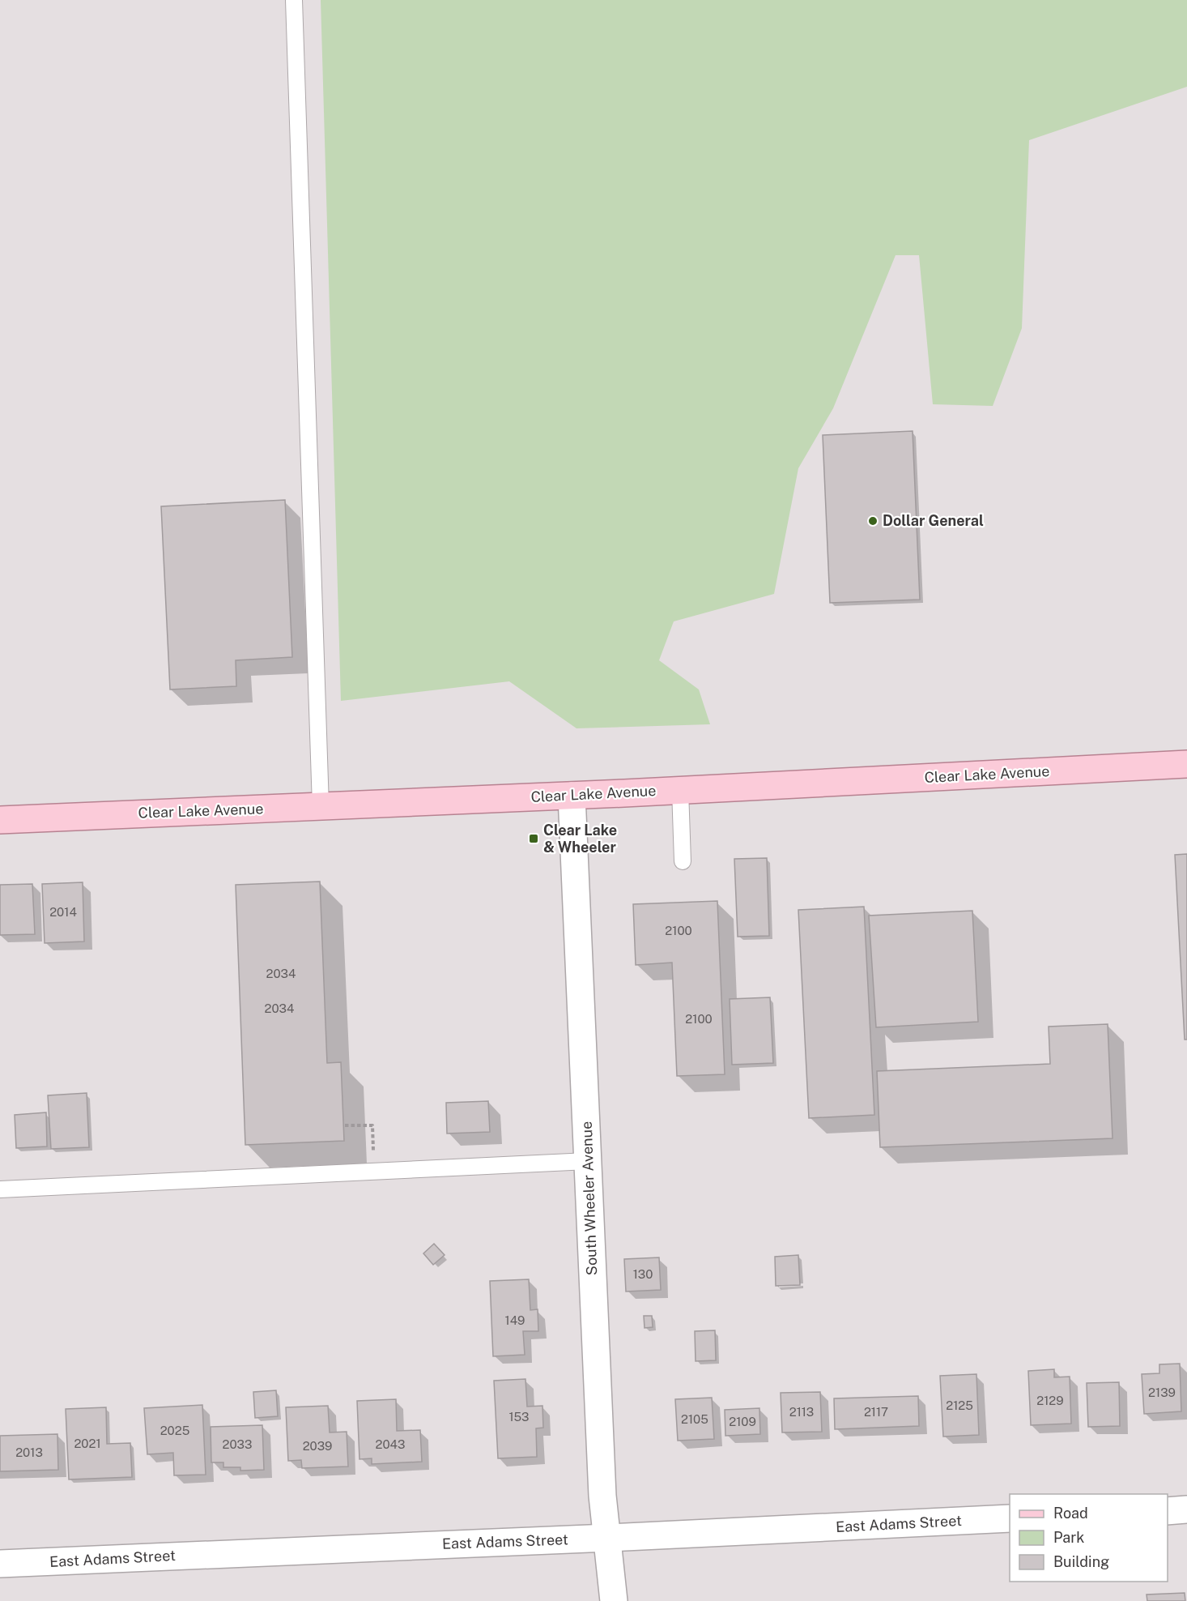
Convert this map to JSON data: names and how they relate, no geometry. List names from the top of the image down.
{
  "streets": {
    "main road": ["Clear Lake Avenue"],
    "street": ["South Wheeler Avenue", "East Adams Street"]
  },
  "crossings": [
    ["Clear Lake Avenue", "South Wheeler Avenue"],
    ["South Wheeler Avenue", "East Adams Street"]
  ],
  "places": {
    "other": ["Dollar General"],
    "transit": ["Clear Lake & Wheeler"]
  },
  "house_numbers": [
    "2014",
    "2100",
    "2034",
    "2034",
    "2100",
    "130",
    "149",
    "2139",
    "2129",
    "2125",
    "2113",
    "2117",
    "153",
    "2105",
    "2109",
    "2025",
    "2021",
    "2033",
    "2043",
    "2039",
    "2013"
  ],
  "legend": ["Road", "Park", "Building"]
}
